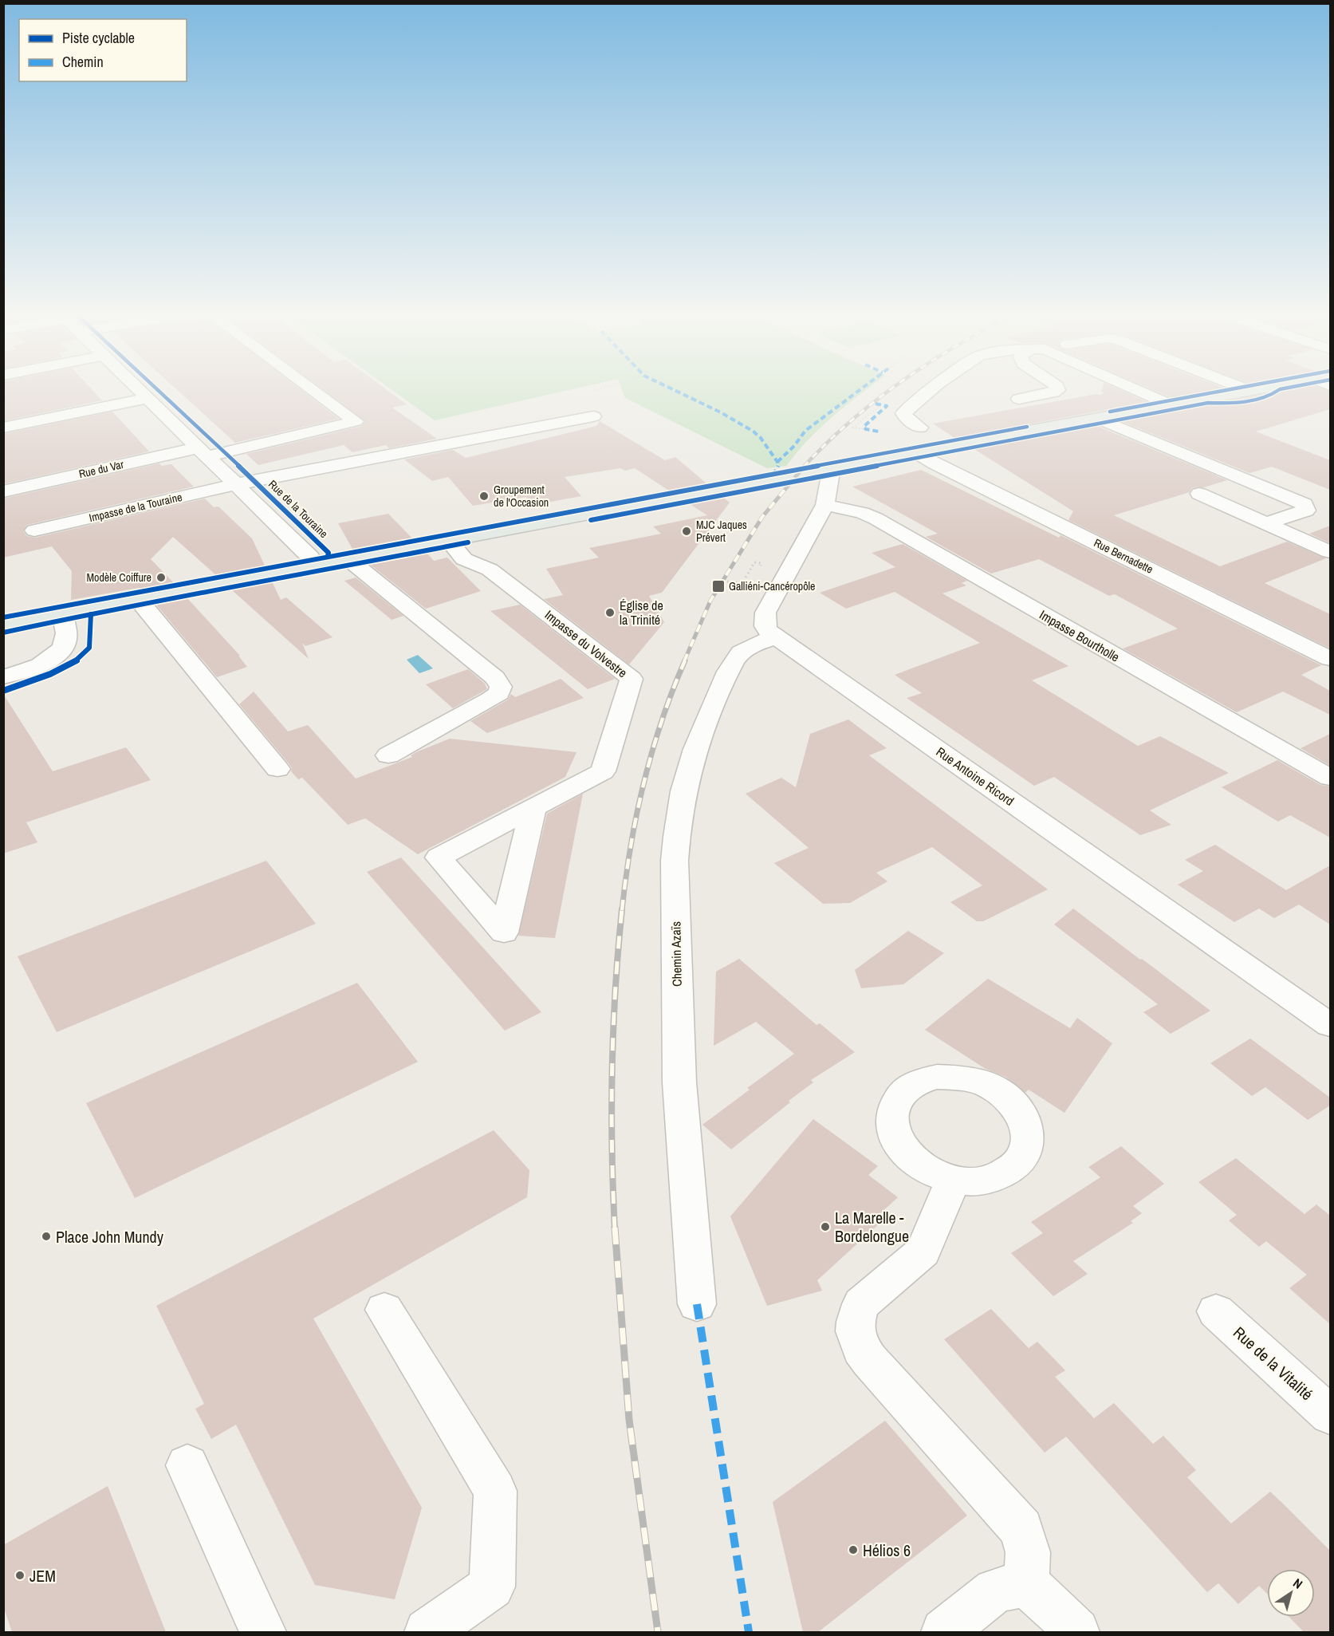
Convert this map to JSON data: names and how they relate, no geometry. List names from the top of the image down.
{
  "streets": {
    "street": [
      "Rue du Var",
      "Impasse de la Touraine",
      "Rue de la Touraine",
      "Rue Bernadette",
      "Impasse Bourtholle",
      "Impasse du Volvestre",
      "Rue Antoine Ricord",
      "Chemin Azaïs",
      "Rue de la Vitalité"
    ]
  },
  "crossings": [
    ["Rue du Var", "Rue de la Touraine"],
    ["Impasse de la Touraine", "Rue de la Touraine"],
    ["Rue Antoine Ricord", "Chemin Azaïs"]
  ],
  "places": {
    "other": [
      "Groupement de l'Occasion",
      "MJC Jaques Prévert",
      "Modèle Coiffure",
      "Église de la Trinité",
      "La Marelle - Bordelongue",
      "Place John Mundy",
      "Hélios 6",
      "JEM"
    ],
    "transit": ["Galliéni-Cancéropôle"]
  },
  "legend": ["Piste cyclable", "Chemin"],
  "north": "top right"
}
